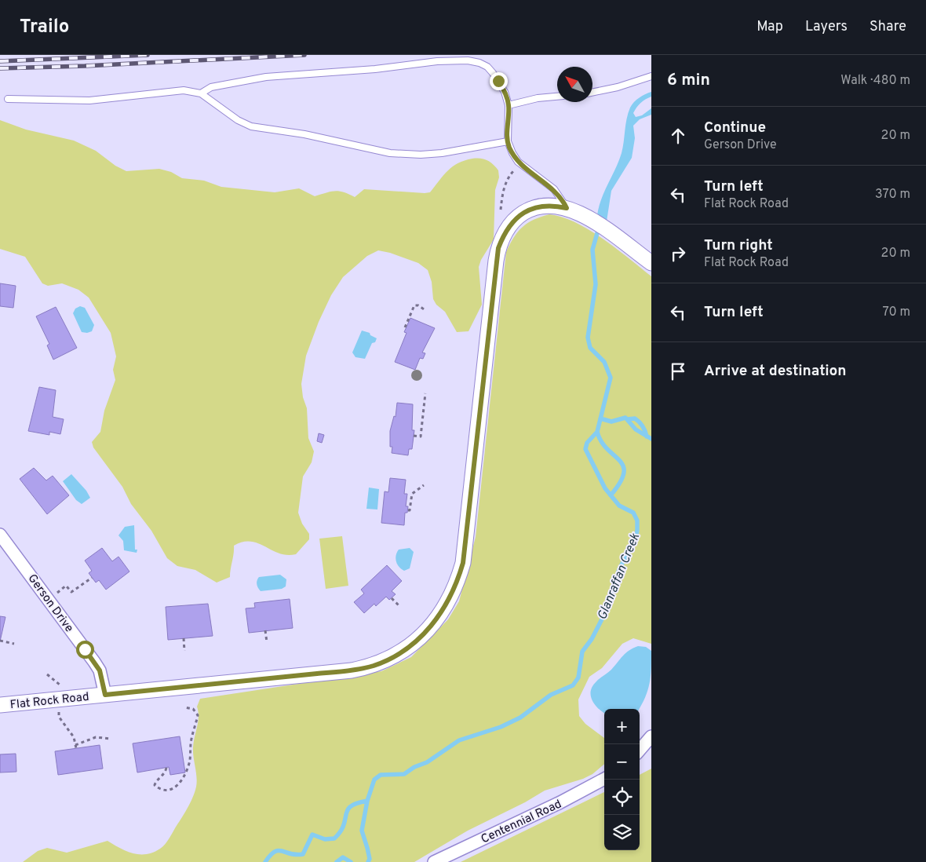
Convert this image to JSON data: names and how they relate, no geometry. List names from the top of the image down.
{
  "streets": {
    "street": ["Gerson Drive", "Flat Rock Road", "Centennial Road"]
  },
  "crossings": [
    ["Gerson Drive", "Flat Rock Road"]
  ],
  "water": ["Glanraffan Creek"],
  "north": "top left",
  "page": {
    "header": "Trailo",
    "nav": ["Map", "Layers", "Share"],
    "heading": ["6 min", "Walk · 480 m"],
    "list": [
      ["Continue", "Gerson Drive", "20 m"],
      ["Turn left", "Flat Rock Road", "370 m"],
      ["Turn right", "Flat Rock Road", "20 m"],
      ["Turn left", "70 m"],
      "Arrive at destination"
    ],
    "map_buttons": ["+", "−"]
  }
}
